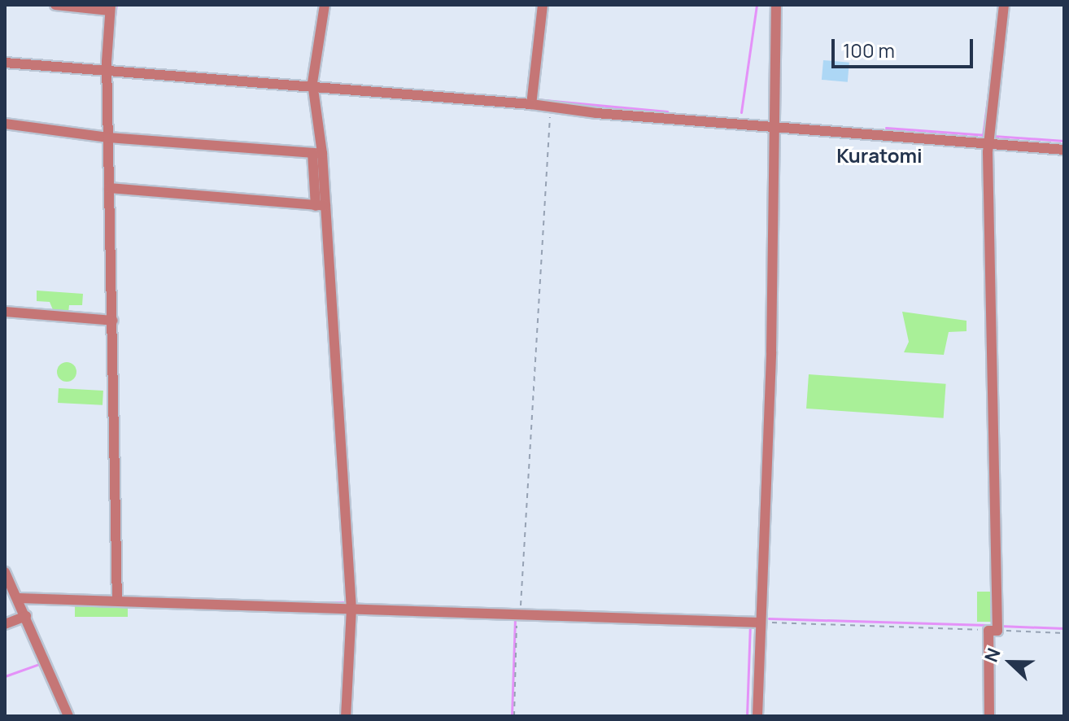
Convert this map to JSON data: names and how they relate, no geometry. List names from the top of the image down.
{
  "districts": ["Kuratomi"],
  "scale_bar": "100 m",
  "north": "left"
}
